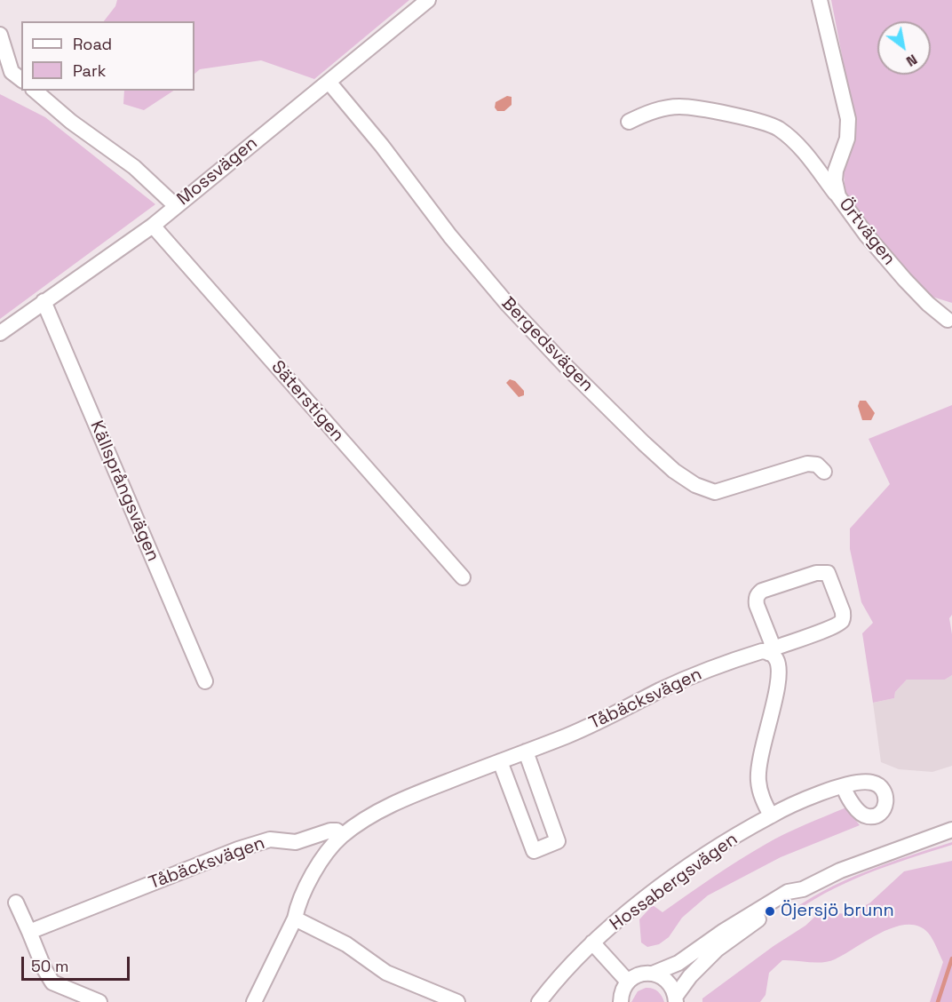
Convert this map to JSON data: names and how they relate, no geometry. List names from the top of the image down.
{
  "streets": {
    "street": [
      "Mossvägen",
      "Örtvägen",
      "Bergedsvägen",
      "Säterstigen",
      "Källsprångsvägen",
      "Tåbäcksvägen",
      "Hossabergsvägen"
    ]
  },
  "crossings": [
    ["Mossvägen", "Bergedsvägen"],
    ["Mossvägen", "Säterstigen"],
    ["Mossvägen", "Källsprångsvägen"],
    ["Tåbäcksvägen", "Hossabergsvägen"]
  ],
  "places": ["Öjersjö brunn"],
  "legend": ["Road", "Park"],
  "scale_bar": "50 m",
  "north": "bottom right"
}
